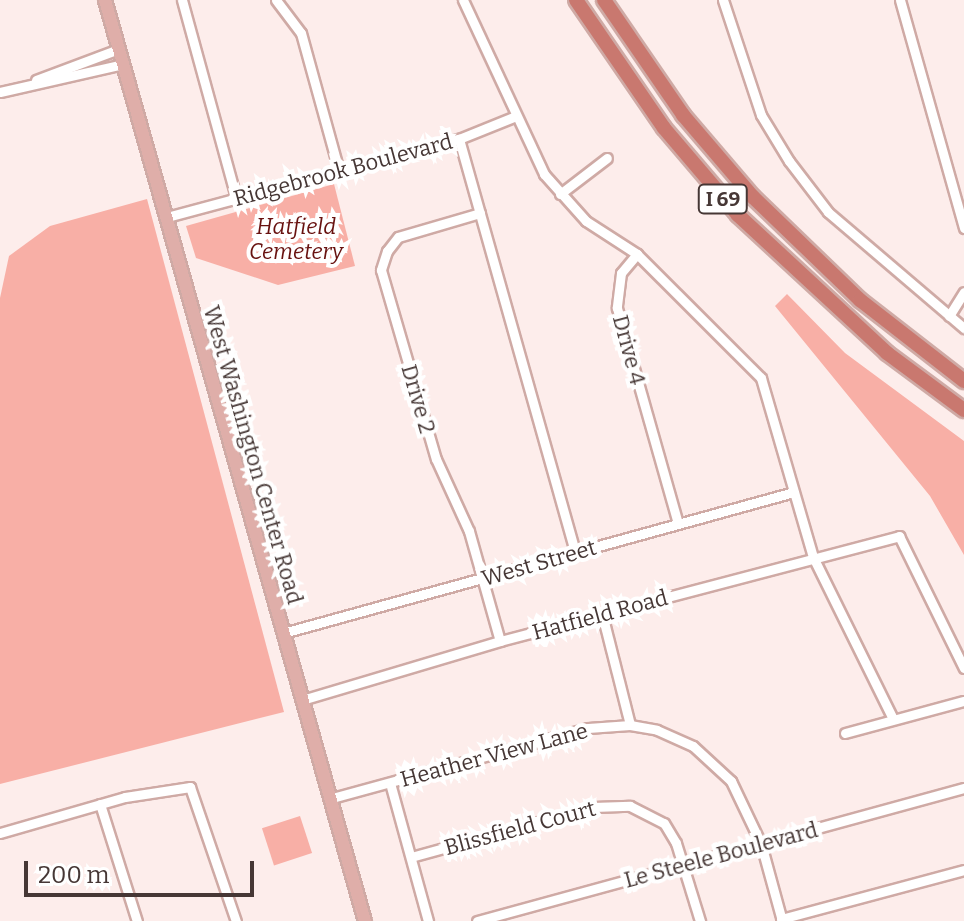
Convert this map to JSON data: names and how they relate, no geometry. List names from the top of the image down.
{
  "streets": {
    "highway": ["I 69"],
    "main road": ["West Washington Center Road"],
    "street": [
      "Ridgebrook Boulevard",
      "Drive 4",
      "Drive 2",
      "West Street",
      "Hatfield Road",
      "Heather View Lane",
      "Blissfield Court",
      "Le Steele Boulevard"
    ]
  },
  "crossings": [
    ["Ridgebrook Boulevard", "West Washington Center Road"],
    ["Drive 4", "West Street"],
    ["Drive 2", "West Street"],
    ["Drive 2", "Hatfield Road"],
    ["West Washington Center Road", "West Street"],
    ["West Washington Center Road", "Hatfield Road"],
    ["West Washington Center Road", "Heather View Lane"],
    ["Heather View Lane", "Le Steele Boulevard"],
    ["Blissfield Court", "Le Steele Boulevard"]
  ],
  "parks": ["Hatfield Cemetery"],
  "scale_bar": "200 m"
}
